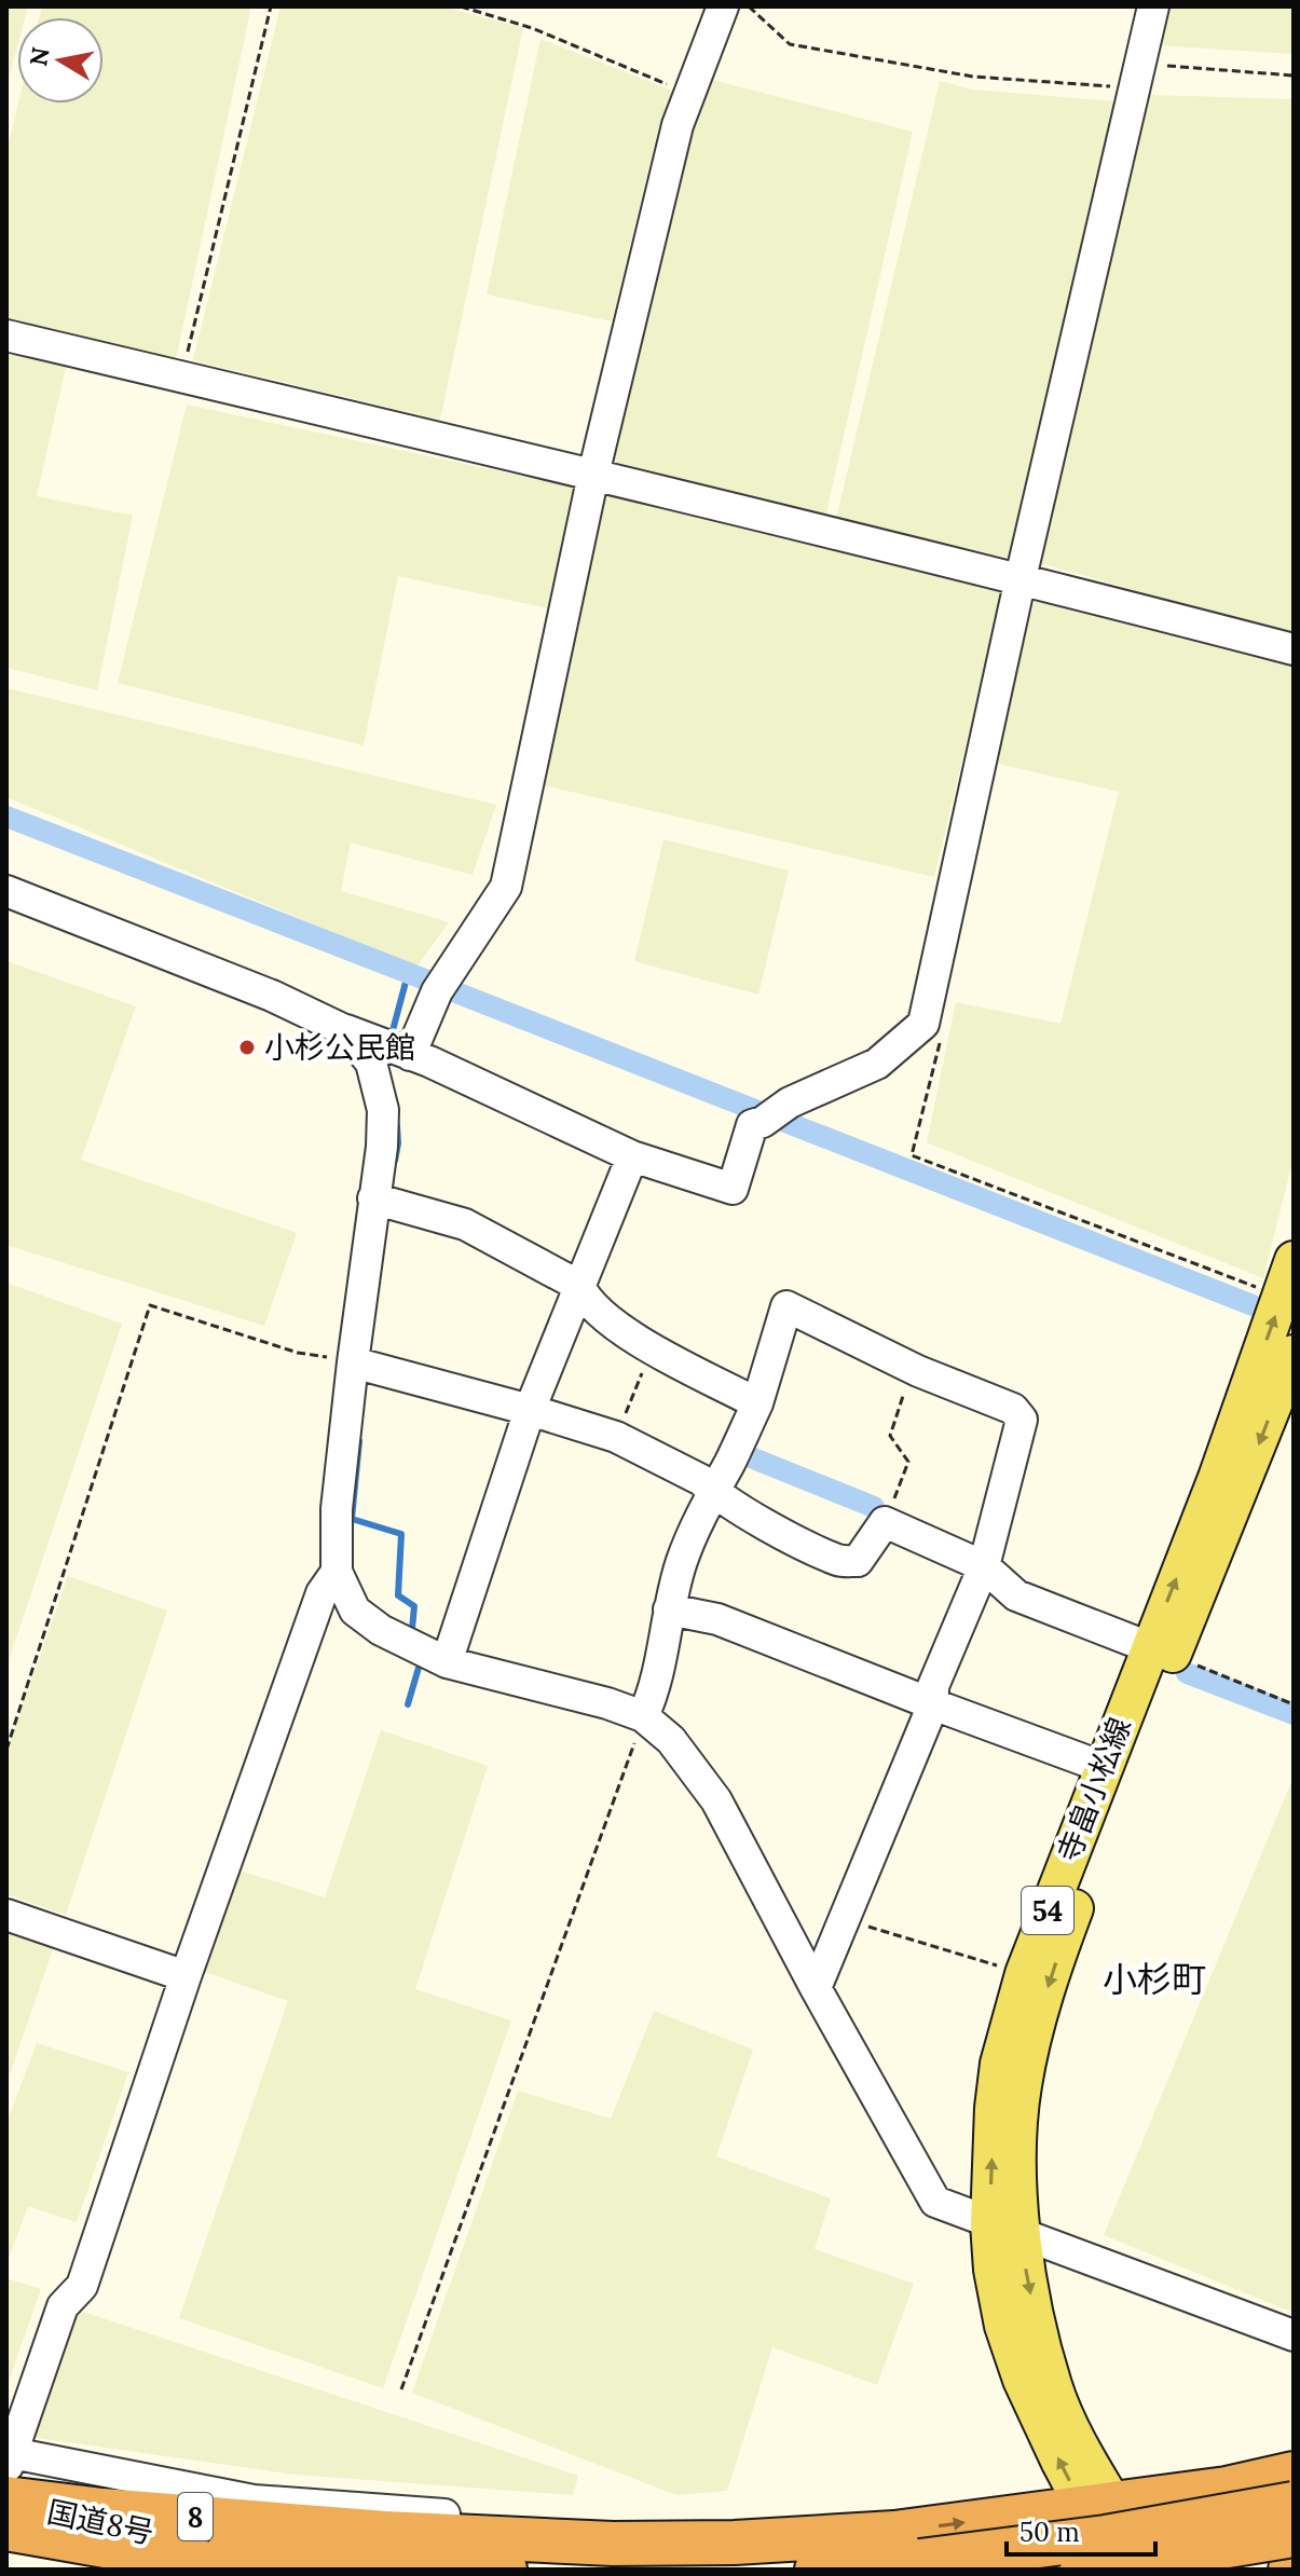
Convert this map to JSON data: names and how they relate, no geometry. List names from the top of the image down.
{
  "streets": {
    "highway": ["8", "国道8号"],
    "main road": ["寺畠小松線", "54"]
  },
  "crossings": [
    ["寺畠小松線", "8"],
    ["8", "国道8号"]
  ],
  "districts": ["小杉町"],
  "places": ["小杉公民館"],
  "scale_bar": "50 m",
  "north": "left"
}
